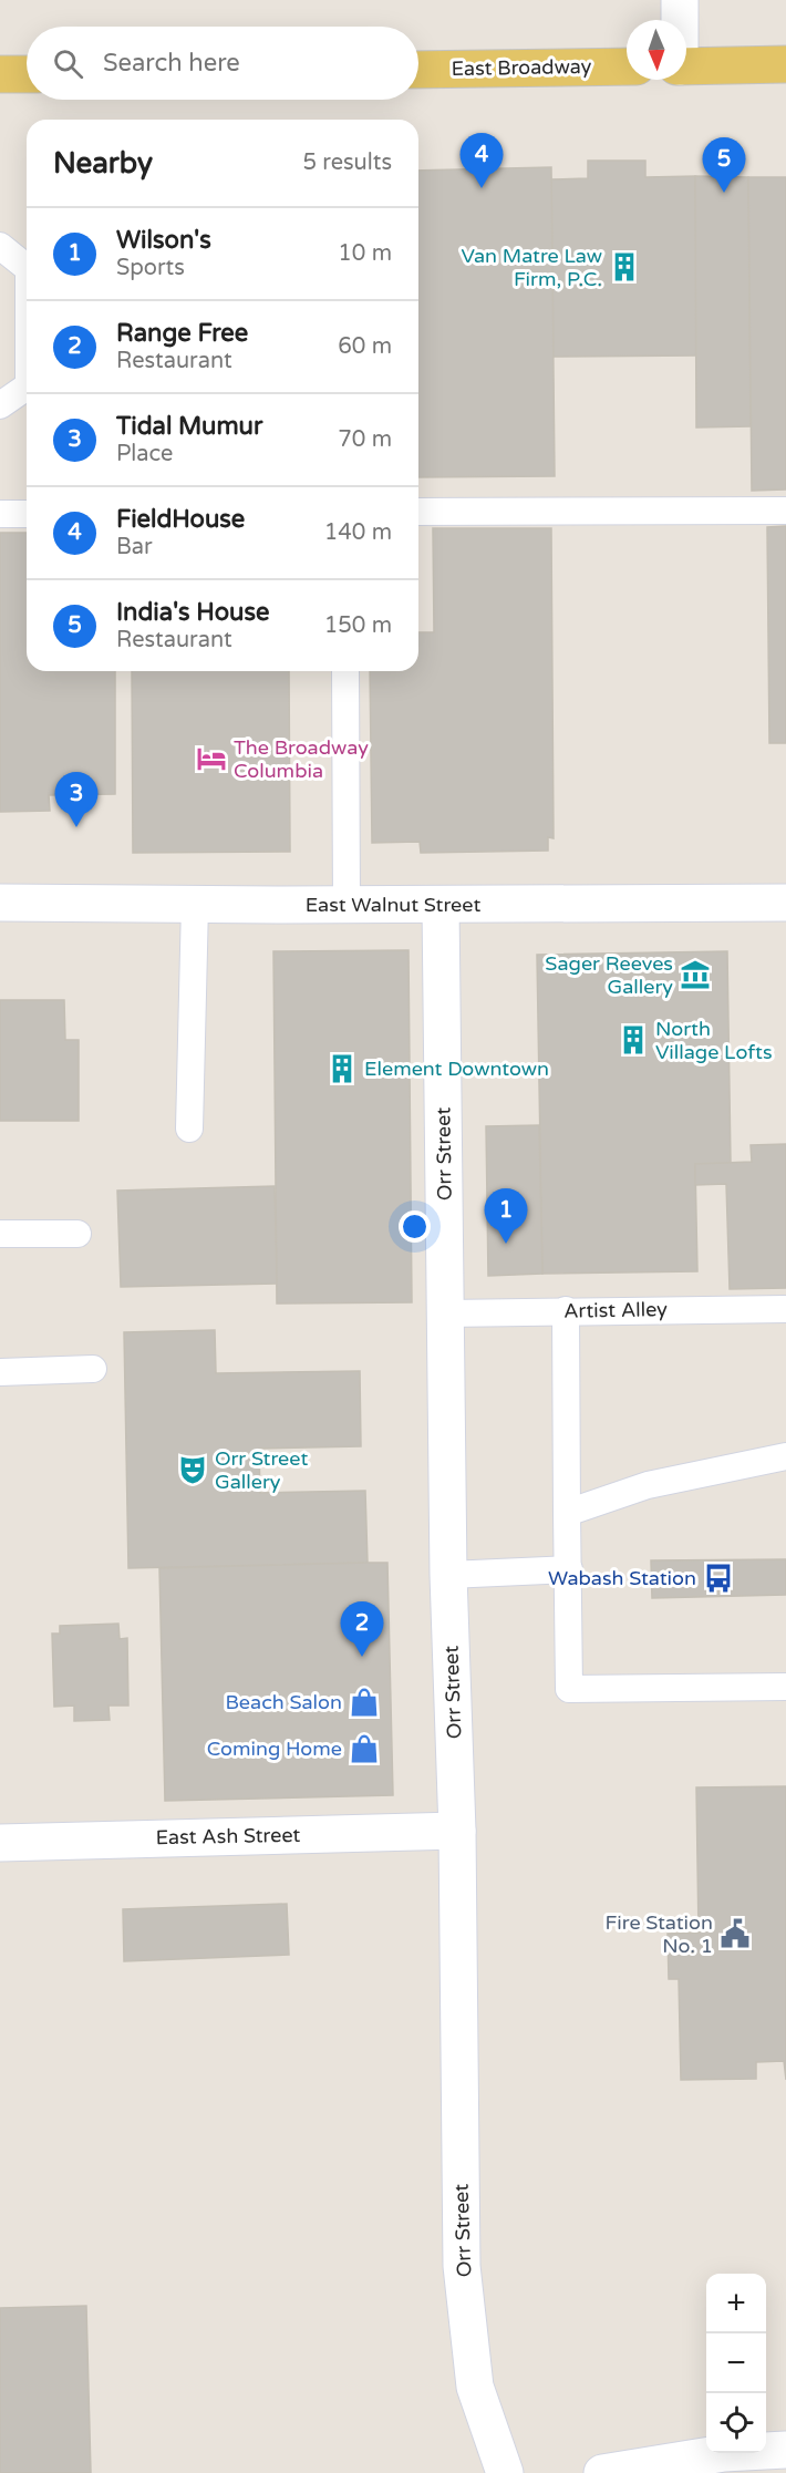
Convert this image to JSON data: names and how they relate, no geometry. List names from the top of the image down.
{
  "streets": {
    "main road": ["East Broadway"],
    "street": ["East Walnut Street", "Orr Street", "East Ash Street"],
    "lane": ["Artist Alley"]
  },
  "crossings": [
    ["East Walnut Street", "Orr Street"],
    ["Orr Street", "Artist Alley"],
    ["Orr Street", "East Ash Street"]
  ],
  "places": {
    "building": ["Van Matre Law Firm, P.C.", "North Village Lofts", "Element Downtown"],
    "hotel": ["The Broadway Columbia"],
    "museum": ["Sager Reeves Gallery"],
    "theatre": ["Orr Street Gallery"],
    "bus stop": ["Wabash Station"],
    "shop": ["Beach Salon", "Coming Home"],
    "public building": ["Fire Station No. 1"]
  },
  "north": "bottom",
  "page": {
    "search": "Search here",
    "heading": ["Nearby", "5 results"],
    "pins": [
      "4",
      "5",
      "3",
      "1",
      "2"
    ],
    "list": [
      {
        "mark": "1",
        "name": "Wilson's",
        "note": "Sports",
        "value": "10 m"
      },
      {
        "mark": "2",
        "name": "Range Free",
        "note": "Restaurant",
        "value": "60 m"
      },
      {
        "mark": "3",
        "name": "Tidal Mumur",
        "note": "Place",
        "value": "70 m"
      },
      {
        "mark": "4",
        "name": "FieldHouse",
        "note": "Bar",
        "value": "140 m"
      },
      {
        "mark": "5",
        "name": "India's House",
        "note": "Restaurant",
        "value": "150 m"
      }
    ],
    "map_buttons": ["+", "−"]
  }
}
